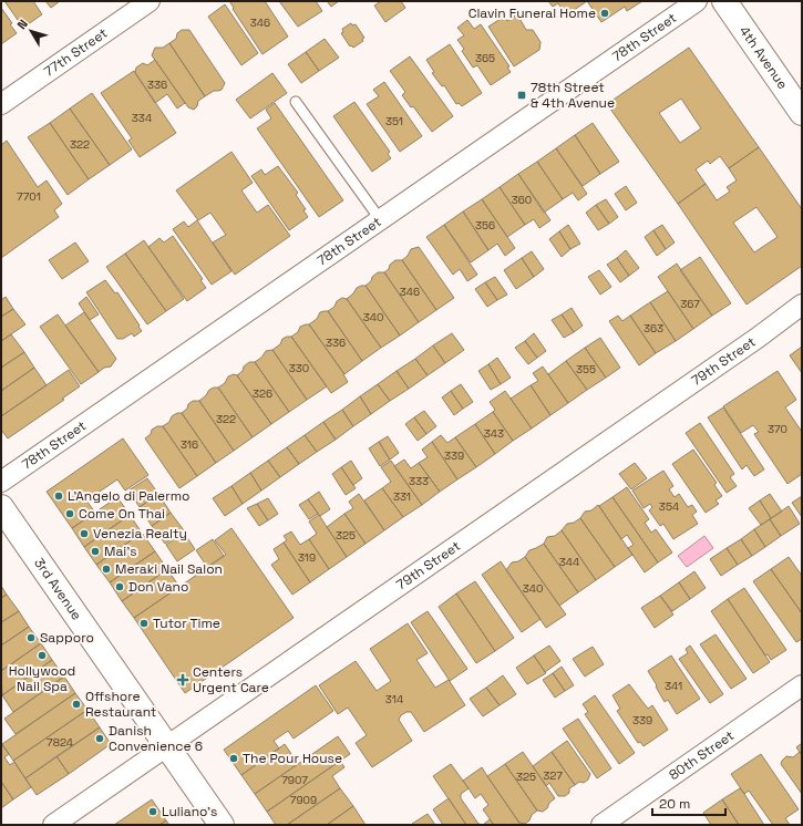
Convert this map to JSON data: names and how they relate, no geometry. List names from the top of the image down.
{
  "streets": {
    "street": [
      "78th Street",
      "77th Street",
      "4th Avenue",
      "79th Street",
      "3rd Avenue",
      "80th Street"
    ]
  },
  "crossings": [
    ["79th Street", "3rd Avenue"]
  ],
  "places": {
    "other": [
      "Clavin Funeral Home",
      "L'Angelo di Palermo",
      "Come On Thai",
      "Venezia Realty",
      "Mai's",
      "Meraki Nail Salon",
      "Don Vano",
      "Tutor Time",
      "Sapporo",
      "Hollywood Nail Spa",
      "Offshore Restaurant",
      "Danish Convenience 6",
      "The Pour House",
      "Luliano's"
    ],
    "transit": ["78th Street & 4th Avenue"],
    "health": ["Centers Urgent Care"]
  },
  "house_numbers": [
    "346",
    "365",
    "336",
    "334",
    "351",
    "322",
    "7701",
    "360",
    "356",
    "346",
    "367",
    "340",
    "363",
    "336",
    "330",
    "355",
    "326",
    "322",
    "370",
    "343",
    "316",
    "339",
    "333",
    "331",
    "354",
    "325",
    "319",
    "344",
    "340",
    "341",
    "314",
    "339",
    "7824",
    "327",
    "325",
    "7907",
    "7909"
  ],
  "scale_bar": "20 m",
  "north": "top left"
}
